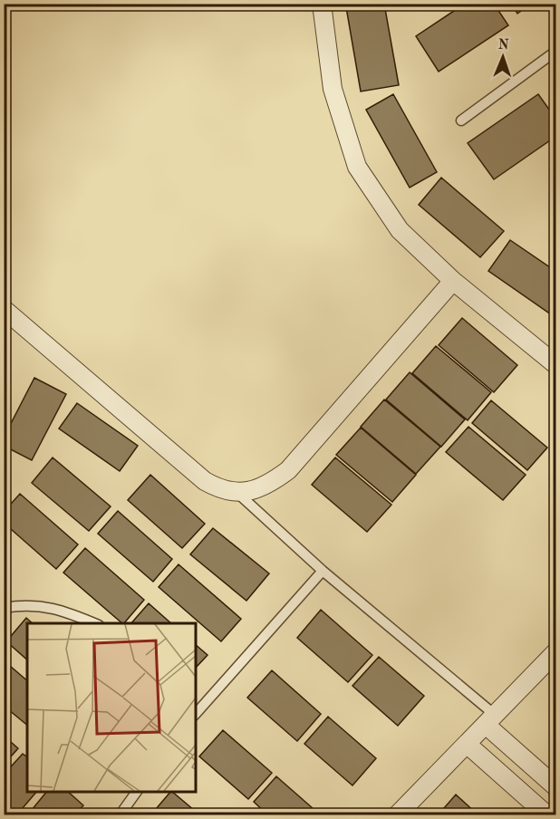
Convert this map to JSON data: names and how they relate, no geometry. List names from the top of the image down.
{
  "north": "top"
}
